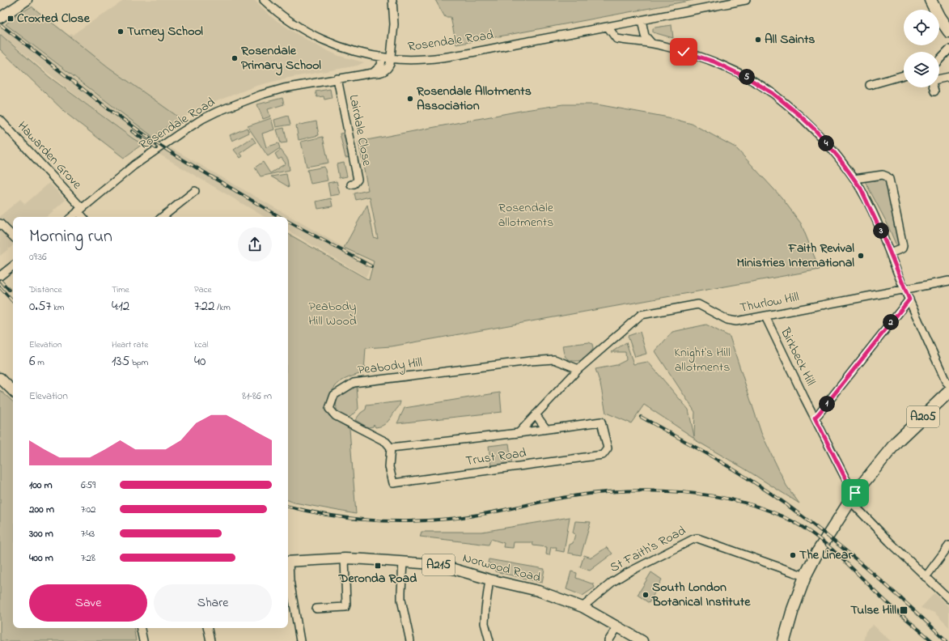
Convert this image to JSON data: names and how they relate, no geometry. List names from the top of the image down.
{
  "streets": {
    "highway": ["A205"],
    "main road": ["A215", "Norwood Road"],
    "street": [
      "Rosendale Road",
      "Lairdale Close",
      "Hawarden Grove",
      "Thurlow Hill",
      "Birkbeck Hill",
      "Peabody Hill",
      "Trust Road",
      "St Faith's Road"
    ]
  },
  "crossings": [
    ["Rosendale Road", "Lairdale Close"],
    ["Rosendale Road", "Hawarden Grove"],
    ["Thurlow Hill", "Birkbeck Hill"],
    ["Thurlow Hill", "Peabody Hill"],
    ["Birkbeck Hill", "A205"],
    ["Peabody Hill", "Trust Road"],
    ["A205", "St Faith's Road"],
    ["St Faith's Road", "Norwood Road"]
  ],
  "parks": ["Rosendale allotments", "Peabody Hill Wood", "Knight's Hill allotments"],
  "places": {
    "transit": ["Croxted Close", "Deronda Road", "Tulse Hill"],
    "other": [
      "Turney School",
      "All Saints",
      "Rosendale Primary School",
      "Rosendale Allotments Association",
      "Faith Revival Ministries International",
      "The Linear",
      "South London Botanical Institute"
    ]
  },
  "page": {
    "pins": [
      "5",
      "4",
      "3",
      "2",
      "1"
    ],
    "heading": ["Morning run", "09:36"],
    "stats": [
      ["Distance", "0.57 km"],
      ["Time", "4:12"],
      ["Pace", "7:22 /km"],
      ["Elevation", "6 m"],
      ["Heart rate", "135 bpm"],
      ["kcal", "40"]
    ],
    "chart": ["Elevation", "81–86 m"],
    "list": [
      {
        "name": "100 m",
        "note": "6:59"
      },
      {
        "name": "200 m",
        "note": "7:02"
      },
      {
        "name": "300 m",
        "note": "7:43"
      },
      {
        "name": "400 m",
        "note": "7:28"
      }
    ],
    "buttons": ["Save", "Share"]
  }
}
